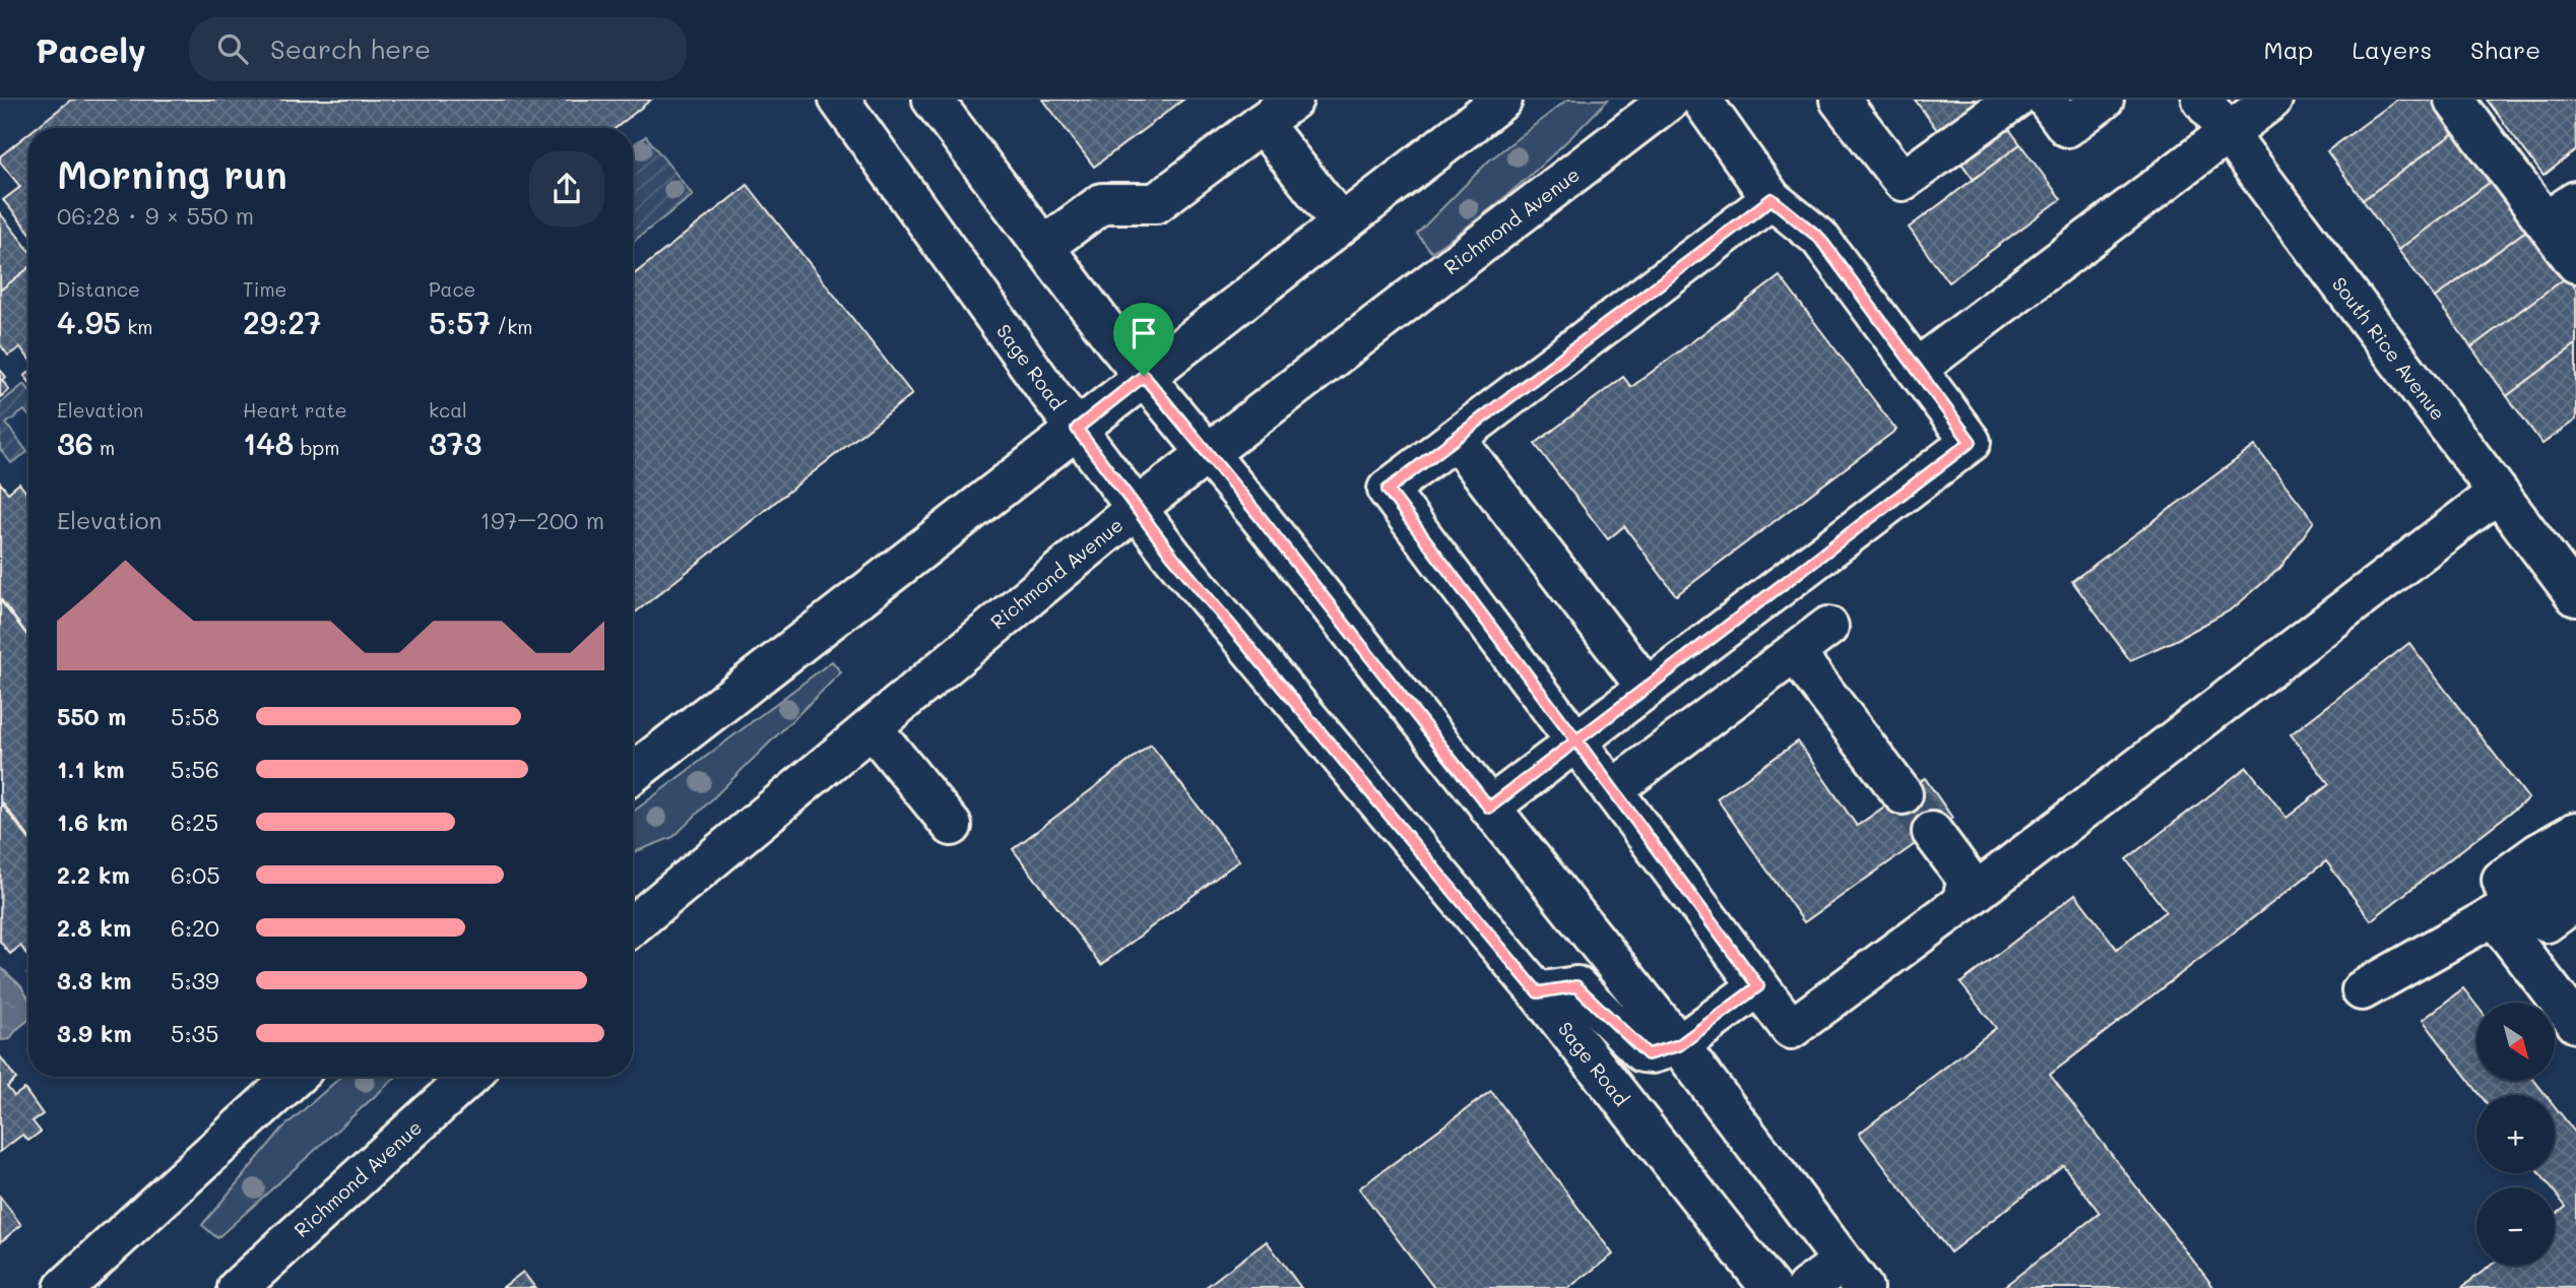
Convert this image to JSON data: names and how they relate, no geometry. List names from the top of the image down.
{
  "streets": {
    "main road": ["Richmond Avenue", "South Rice Avenue", "Sage Road"]
  },
  "crossings": [
    ["Richmond Avenue", "Sage Road"]
  ],
  "north": "bottom right",
  "page": {
    "header": "Pacely",
    "search": "Search here",
    "nav": ["Map", "Layers", "Share"],
    "heading": ["Morning run", "06:28 · 9 × 550 m"],
    "stats": [
      ["Distance", "4.95 km"],
      ["Time", "29:27"],
      ["Pace", "5:57 /km"],
      ["Elevation", "36 m"],
      ["Heart rate", "148 bpm"],
      ["kcal", "373"]
    ],
    "chart": ["Elevation", "197–200 m"],
    "list": [
      {
        "name": "550 m",
        "note": "5:58"
      },
      {
        "name": "1.1 km",
        "note": "5:56"
      },
      {
        "name": "1.6 km",
        "note": "6:25"
      },
      {
        "name": "2.2 km",
        "note": "6:05"
      },
      {
        "name": "2.8 km",
        "note": "6:20"
      },
      {
        "name": "3.3 km",
        "note": "5:39"
      },
      {
        "name": "3.9 km",
        "note": "5:35"
      }
    ],
    "map_buttons": ["+", "−"]
  }
}
